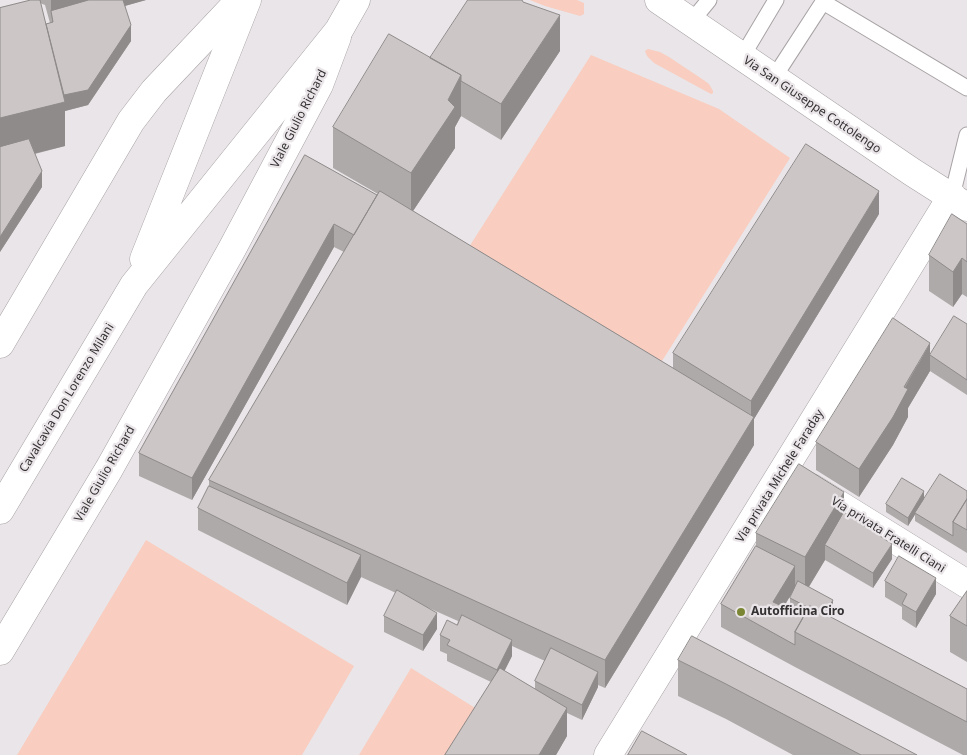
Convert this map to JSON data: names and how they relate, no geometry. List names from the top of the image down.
{
  "streets": {
    "street": [
      "Via San Giuseppe Cottolengo",
      "Viale Giulio Richard",
      "Cavalcavia Don Lorenzo Milani",
      "Via privata Michele Faraday",
      "Via privata Fratelli Ciani"
    ]
  },
  "crossings": [
    ["Via San Giuseppe Cottolengo", "Via privata Michele Faraday"],
    ["Viale Giulio Richard", "Cavalcavia Don Lorenzo Milani"],
    ["Via privata Michele Faraday", "Via privata Fratelli Ciani"]
  ],
  "places": ["Autofficina Ciro"]
}
